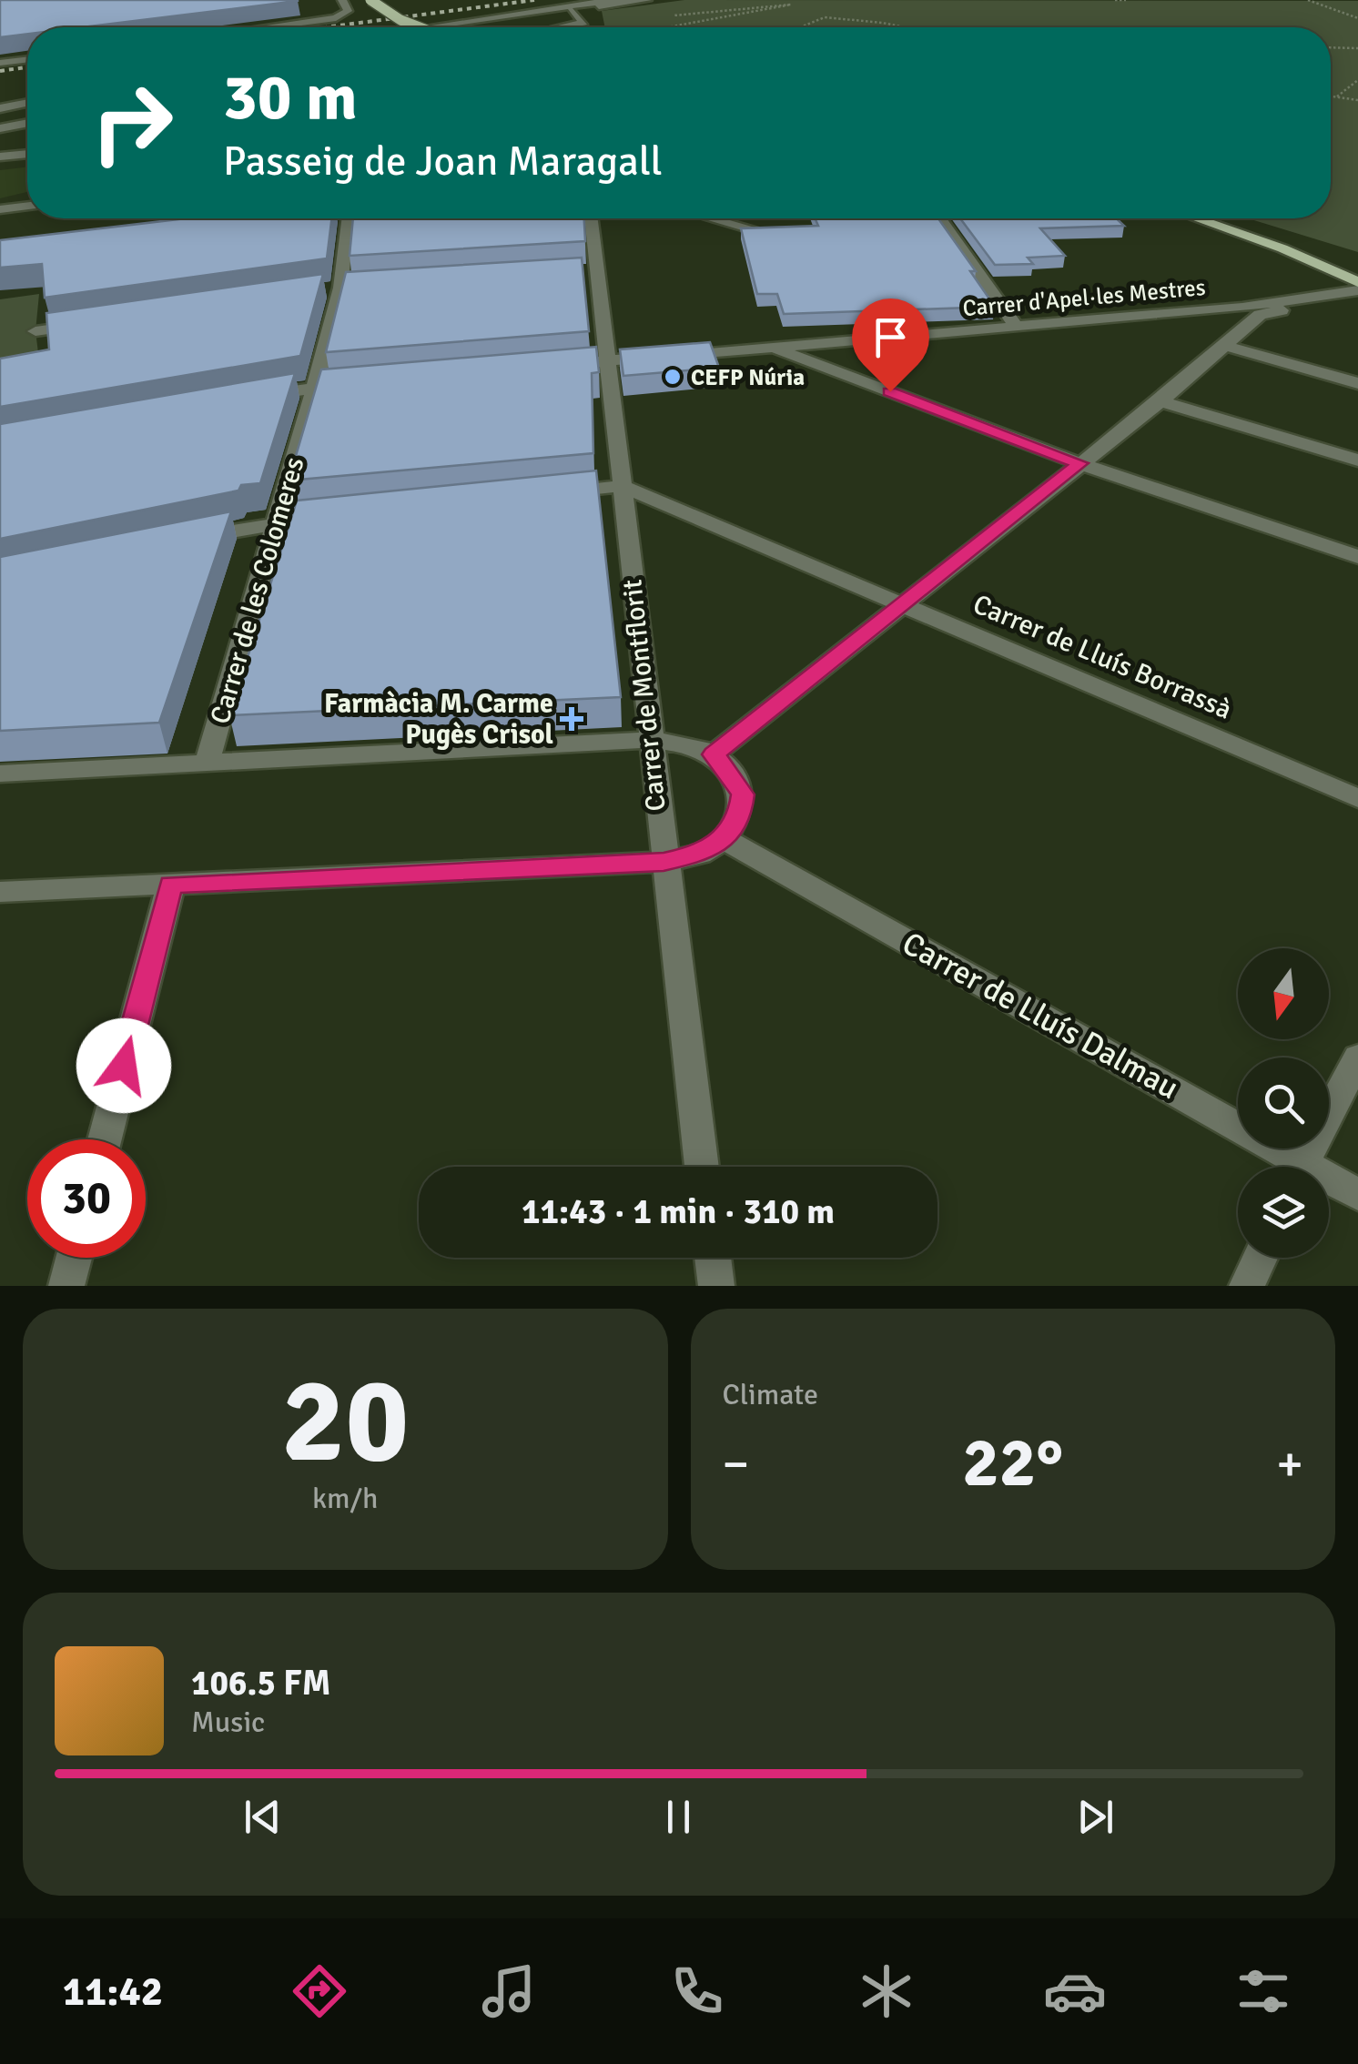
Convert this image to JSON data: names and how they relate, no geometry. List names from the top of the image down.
{
  "streets": {
    "street": [
      "Carrer d'Apel·les Mestres",
      "Carrer de les Colomeres",
      "Carrer de Lluís Borrassà",
      "Carrer de Montflorit",
      "Carrer de Lluís Dalmau"
    ]
  },
  "crossings": [
    ["Carrer d'Apel·les Mestres", "Carrer de Montflorit"],
    ["Carrer de Lluís Borrassà", "Carrer de Montflorit"]
  ],
  "places": {
    "other": ["CEFP Núria"],
    "health": ["Farmàcia M. Carme Pugès Crisol"]
  },
  "north": "bottom",
  "page": {
    "turn": ["30 m", "Passeig de Joan Maragall"],
    "limit": "30",
    "trip": "11:43 · 1 min · 310 m",
    "tile": [
      ["20", "km/h"],
      "Climate"
    ],
    "heat": ["−", "22°", "+"],
    "song": ["106.5 FM", "Music"],
    "tabs": "11:42"
  }
}
